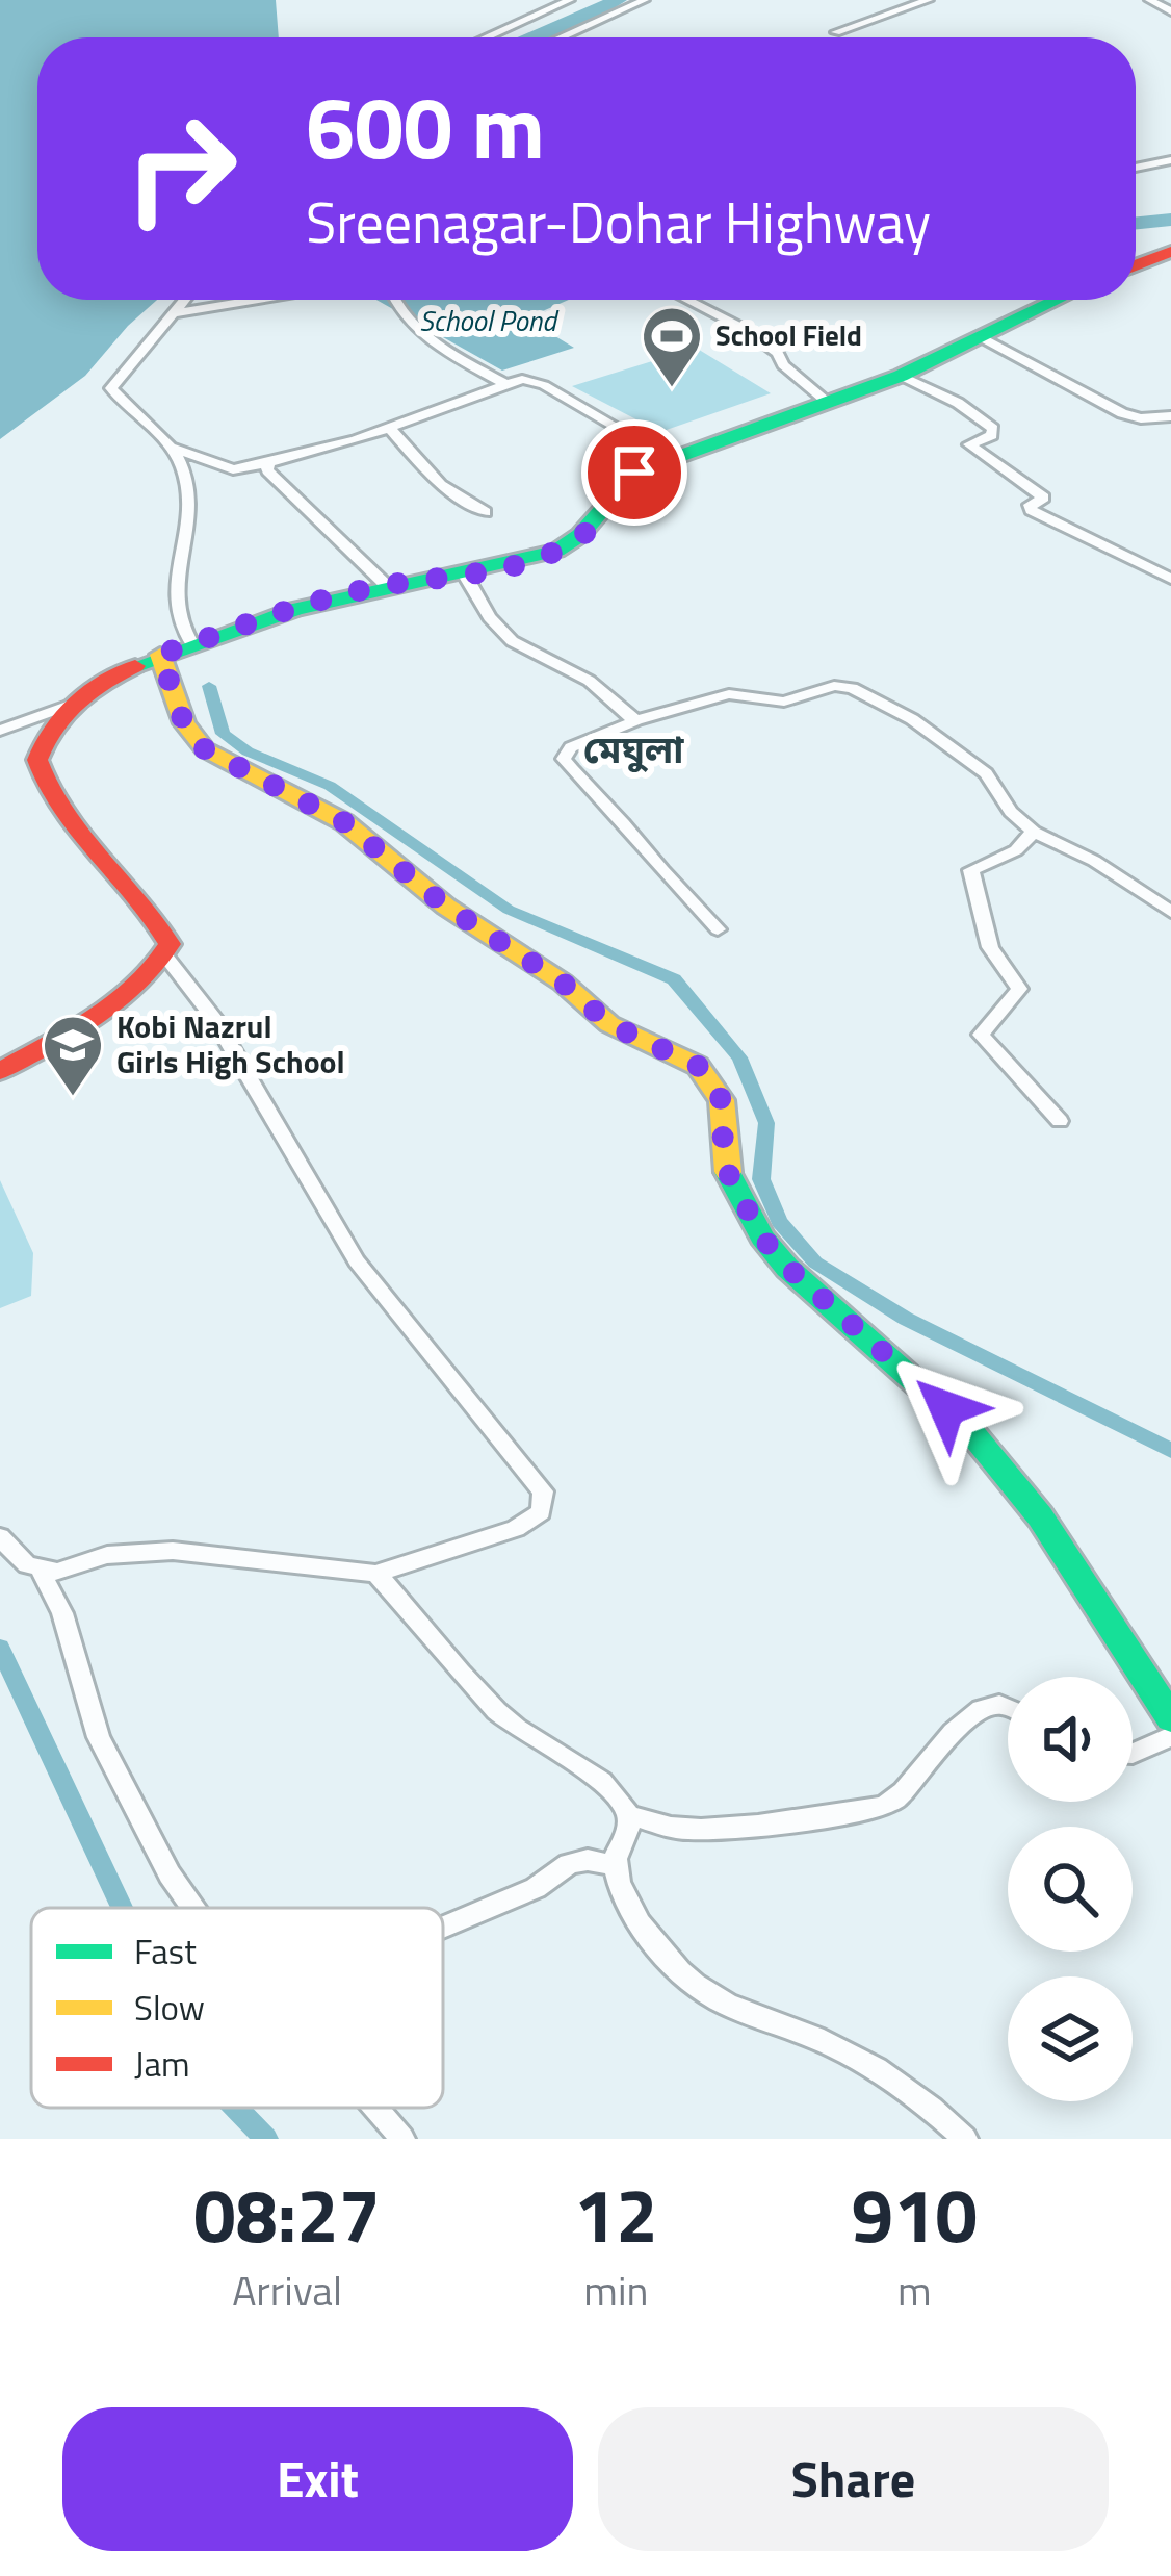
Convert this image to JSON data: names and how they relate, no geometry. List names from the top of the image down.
{
  "districts": ["মেঘুলা"],
  "water": ["School Pond"],
  "places": {
    "sports": ["School Field"],
    "school or university": ["Kobi Nazrul Girls High School"]
  },
  "legend": ["Fast", "Slow", "Jam"],
  "page": {
    "turn": ["600 m", "Sreenagar-Dohar Highway"],
    "eta": [
      "08:27",
      "Arrival",
      "12",
      "min",
      "910",
      "m"
    ],
    "buttons": ["Exit", "Share"]
  }
}
